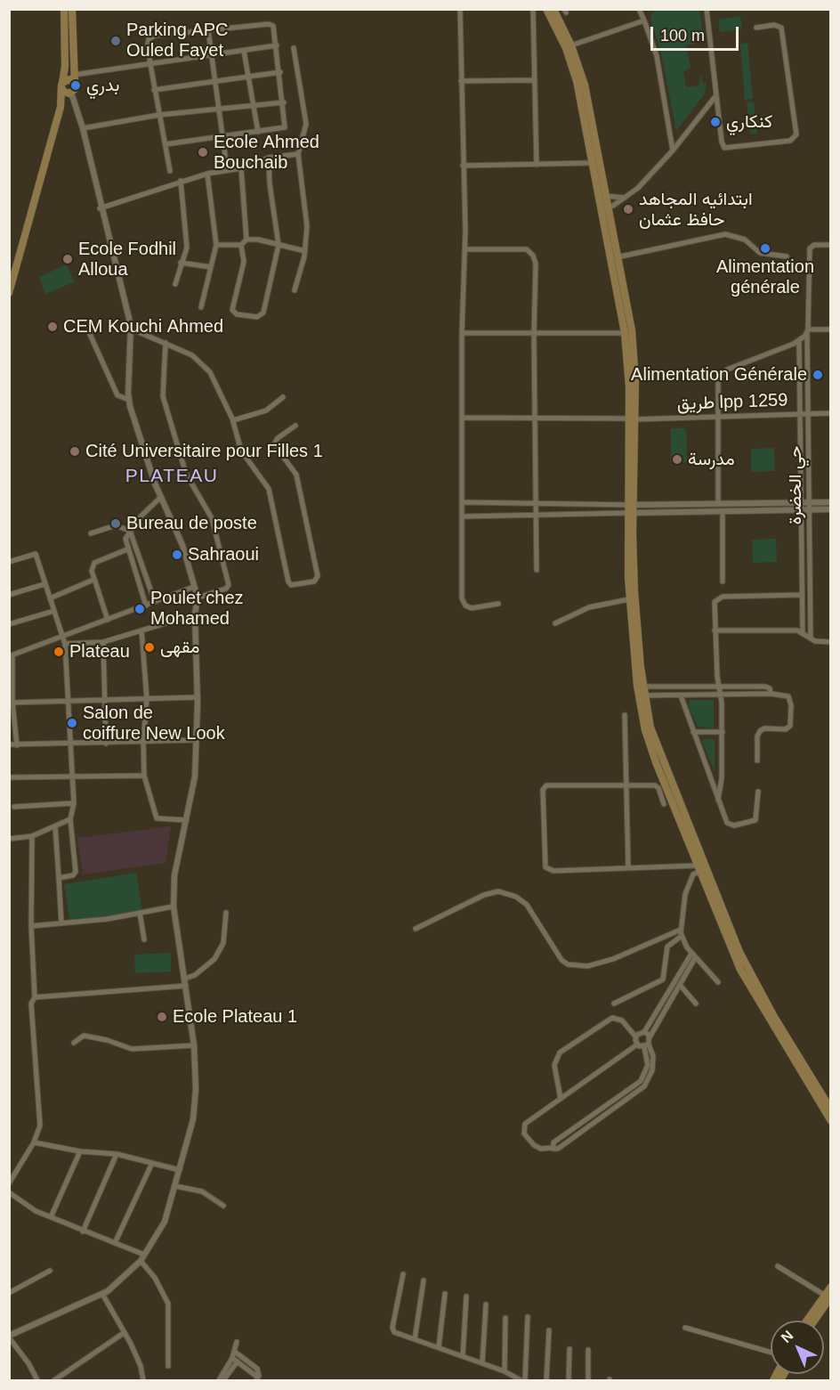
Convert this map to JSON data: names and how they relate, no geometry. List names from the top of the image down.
{
  "streets": {
    "street": ["طريق lpp 1259", "حي الخضرة"]
  },
  "crossings": [
    ["طريق lpp 1259", "حي الخضرة"]
  ],
  "districts": ["PLATEAU"],
  "places": [
    "Parking APC Ouled Fayet",
    "بدري",
    "كنكاري",
    "Ecole Ahmed Bouchaib",
    "ابتدائيه المجاهد حافظ عثمان",
    "Alimentation générale",
    "Ecole Fodhil Alloua",
    "CEM Kouchi Ahmed",
    "Alimentation Générale",
    "Cité Universitaire pour Filles 1",
    "مدرسة",
    "Bureau de poste",
    "Sahraoui",
    "Poulet chez Mohamed",
    "مقهى",
    "Plateau",
    "Salon de coiffure New Look",
    "Ecole Plateau 1"
  ],
  "scale_bar": "100 m",
  "north": "top left"
}
